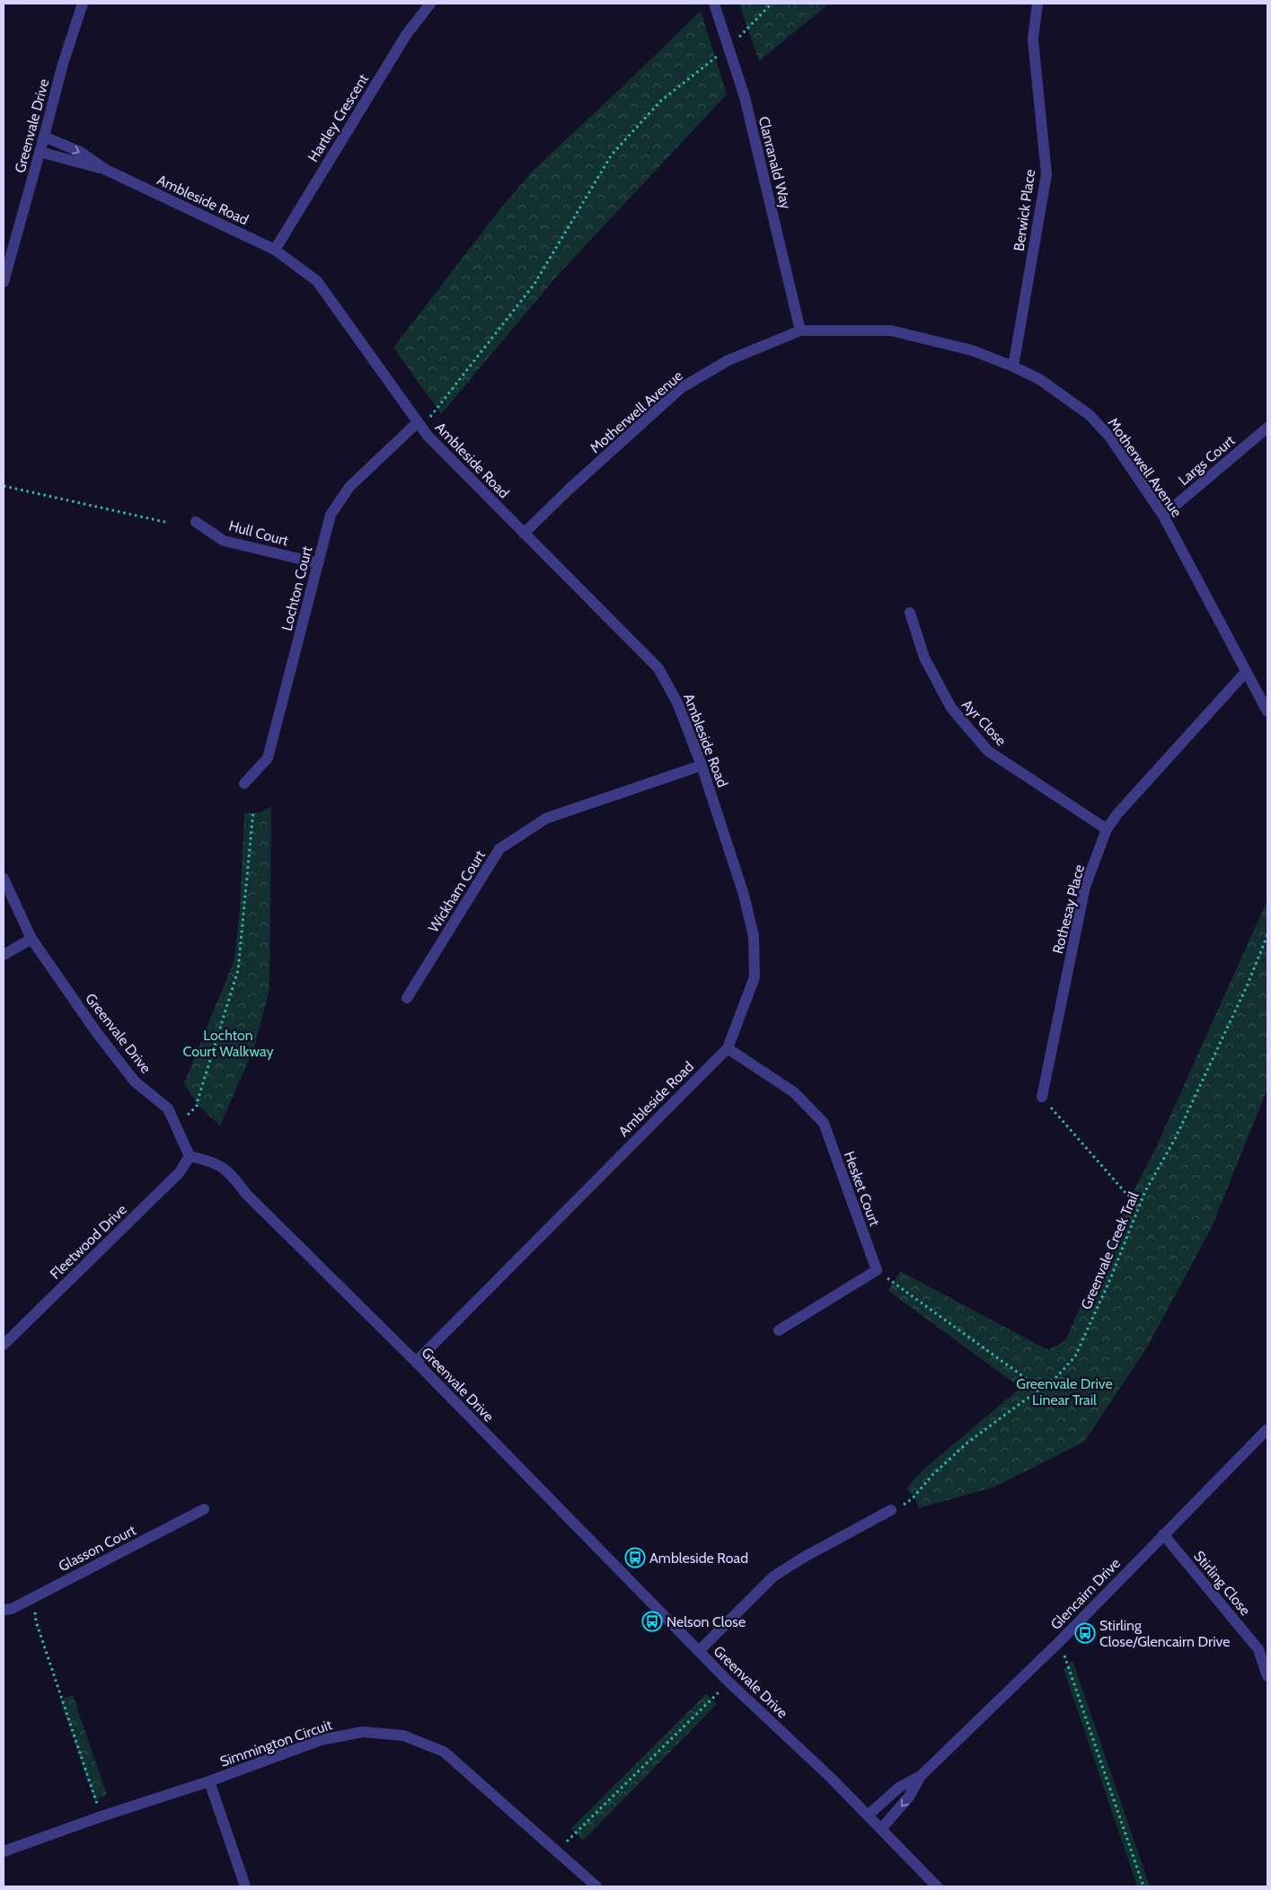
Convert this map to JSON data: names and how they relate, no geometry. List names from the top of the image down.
{
  "streets": {
    "street": [
      "Hartley Crescent",
      "Greenvale Drive",
      "Clanranald Way",
      "Ambleside Road",
      "Berwick Place",
      "Motherwell Avenue",
      "Largs Court",
      "Hull Court",
      "Lochton Court",
      "Ayr Close",
      "Wickham Court",
      "Rothesay Place",
      "Hesket Court",
      "Fleetwood Drive",
      "Glasson Court",
      "Stirling Close",
      "Glencairn Drive",
      "Simmington Circuit"
    ],
    "path": ["Greenvale Creek Trail"]
  },
  "crossings": [
    ["Hartley Crescent", "Ambleside Road"],
    ["Greenvale Drive", "Ambleside Road"],
    ["Greenvale Drive", "Fleetwood Drive"],
    ["Greenvale Drive", "Glencairn Drive"],
    ["Clanranald Way", "Motherwell Avenue"],
    ["Ambleside Road", "Motherwell Avenue"],
    ["Ambleside Road", "Lochton Court"],
    ["Ambleside Road", "Wickham Court"],
    ["Ambleside Road", "Hesket Court"],
    ["Berwick Place", "Motherwell Avenue"],
    ["Motherwell Avenue", "Largs Court"],
    ["Motherwell Avenue", "Rothesay Place"],
    ["Hull Court", "Lochton Court"],
    ["Ayr Close", "Rothesay Place"],
    ["Stirling Close", "Glencairn Drive"]
  ],
  "parks": ["Lochton Court Walkway", "Greenvale Drive Linear Trail"],
  "places": {
    "bus stop": ["Ambleside Road", "Nelson Close", "Stirling Close/Glencairn Drive"]
  }
}
